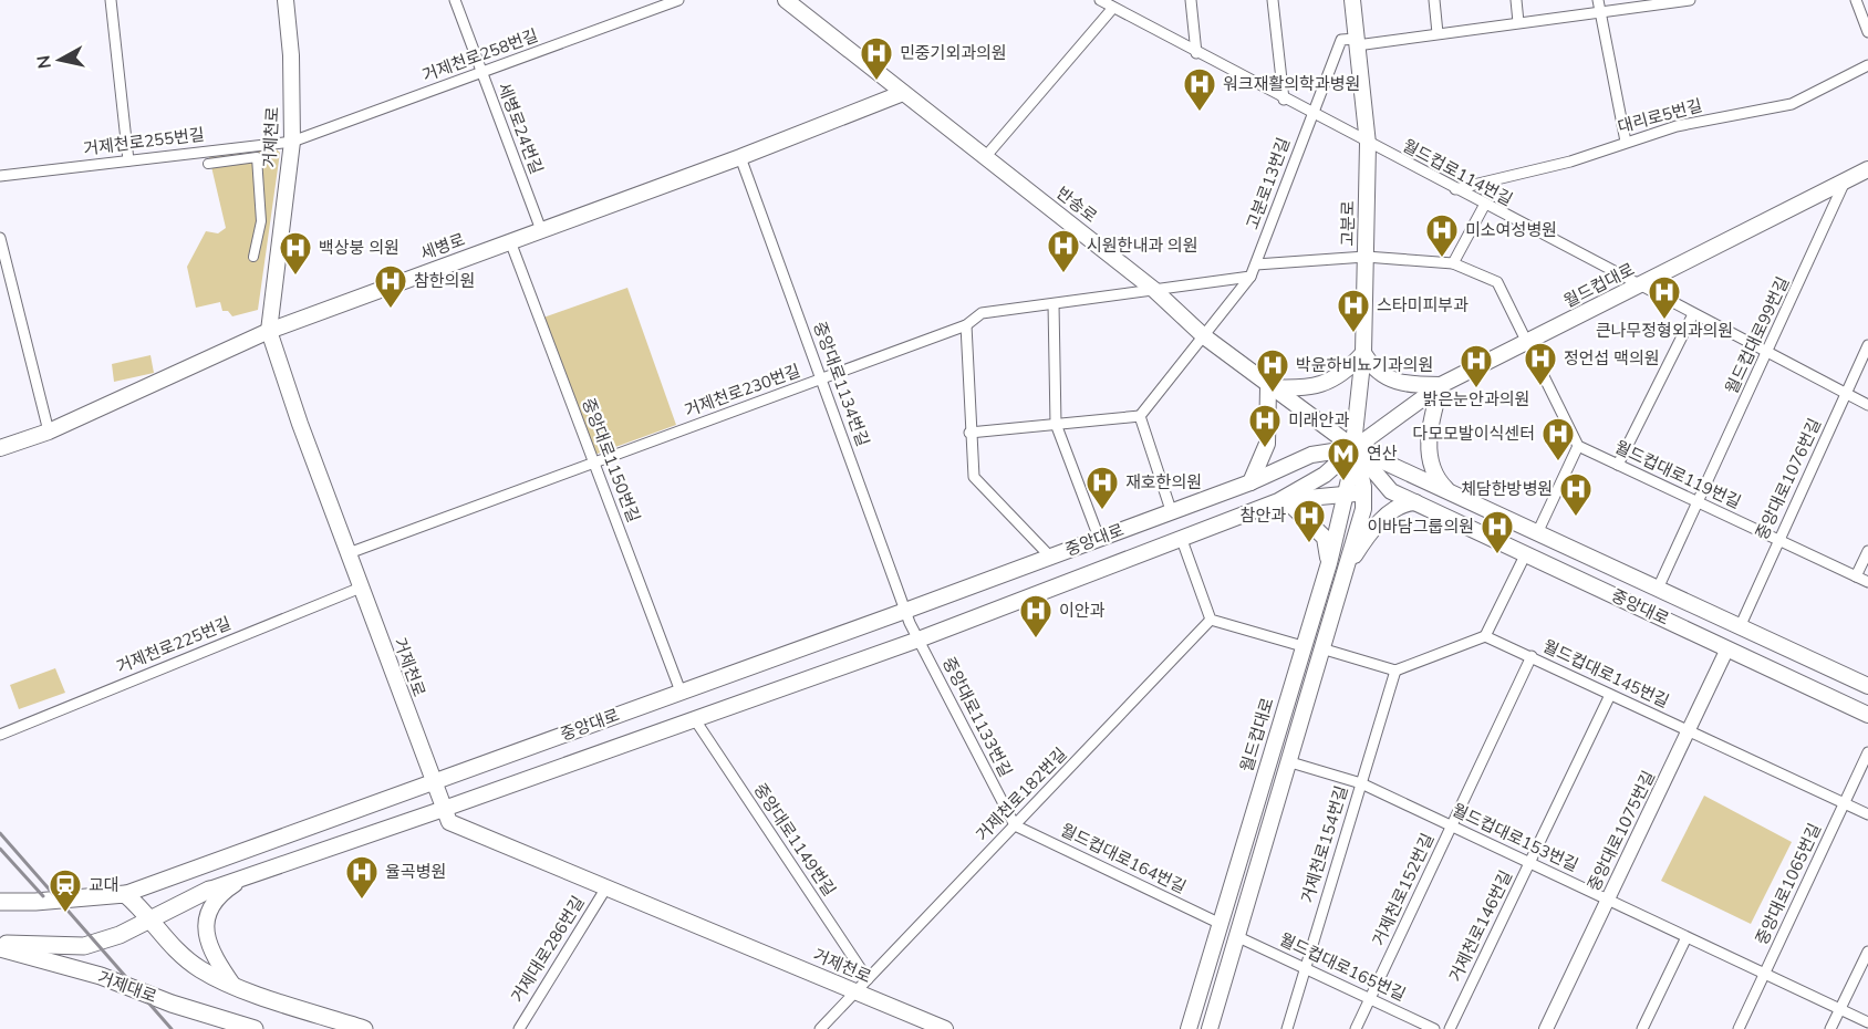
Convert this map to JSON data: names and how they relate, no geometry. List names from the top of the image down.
{
  "streets": {
    "main road": [
      "거제천로",
      "반송로",
      "고분로",
      "세병로",
      "월드컵대로",
      "중앙대로",
      "거제대로"
    ],
    "street": [
      "거제천로258번길",
      "대리로5번길",
      "세병로24번길",
      "거제천로255번길",
      "월드컵로114번길",
      "고분로13번길",
      "월드컵대로99번길",
      "중앙대로1134번길",
      "거제천로230번길",
      "중앙대로1150번길",
      "월드컵대로119번길",
      "중앙대로1076번길",
      "거제천로225번길",
      "월드컵대로145번길",
      "중앙대로1133번길",
      "거제천로182번길",
      "중앙대로1075번길",
      "월드컵대로153번길",
      "중앙대로1149번길",
      "거제천로154번길",
      "월드컵대로164번길",
      "중앙대로1065번길",
      "거제천로152번길",
      "거제천로146번길",
      "거제대로286번길",
      "월드컵대로165번길"
    ]
  },
  "crossings": [
    ["거제천로258번길", "세병로24번길"],
    ["거제천로258번길", "거제천로"],
    ["거제천로258번길", "거제천로255번길"],
    ["대리로5번길", "월드컵로114번길"],
    ["세병로24번길", "세병로"],
    ["거제천로", "거제천로255번길"],
    ["거제천로", "세병로"],
    ["거제천로", "거제천로230번길"],
    ["거제천로", "중앙대로"],
    ["거제천로", "거제천로225번길"],
    ["거제천로", "거제천로182번길"],
    ["거제천로", "거제대로286번길"],
    ["월드컵로114번길", "고분로"],
    ["월드컵로114번길", "월드컵대로"],
    ["월드컵로114번길", "월드컵대로99번길"],
    ["월드컵로114번길", "중앙대로1076번길"],
    ["고분로13번길", "반송로"],
    ["고분로13번길", "고분로"],
    ["고분로13번길", "거제천로230번길"],
    ["반송로", "고분로"],
    ["반송로", "세병로"],
    ["반송로", "월드컵대로"],
    ["반송로", "거제천로230번길"],
    ["반송로", "중앙대로"],
    ["고분로", "월드컵대로"],
    ["고분로", "중앙대로"],
    ["세병로", "중앙대로1134번길"],
    ["세병로", "중앙대로1150번길"],
    ["월드컵대로", "월드컵대로99번길"],
    ["월드컵대로", "월드컵대로119번길"],
    ["월드컵대로", "중앙대로"],
    ["월드컵대로", "월드컵대로164번길"],
    ["월드컵대로99번길", "월드컵대로119번길"],
    ["월드컵대로99번길", "중앙대로"],
    ["중앙대로1134번길", "거제천로230번길"],
    ["중앙대로1134번길", "중앙대로"],
    ["중앙대로1134번길", "중앙대로1133번길"],
    ["거제천로230번길", "중앙대로1150번길"],
    ["중앙대로1150번길", "중앙대로"],
    ["월드컵대로119번길", "중앙대로1076번길"],
    ["월드컵대로119번길", "중앙대로"],
    ["중앙대로1076번길", "중앙대로"],
    ["중앙대로", "중앙대로1133번길"],
    ["중앙대로", "중앙대로1075번길"],
    ["중앙대로", "중앙대로1149번길"],
    ["월드컵대로145번길", "중앙대로1075번길"],
    ["월드컵대로145번길", "중앙대로1065번길"],
    ["월드컵대로145번길", "거제천로152번길"],
    ["월드컵대로145번길", "거제천로146번길"],
    ["중앙대로1133번길", "거제천로182번길"],
    ["중앙대로1133번길", "월드컵대로164번길"],
    ["거제천로182번길", "중앙대로1149번길"],
    ["거제천로182번길", "월드컵대로164번길"],
    ["중앙대로1075번길", "월드컵대로153번길"],
    ["월드컵대로153번길", "거제천로154번길"],
    ["월드컵대로153번길", "중앙대로1065번길"],
    ["월드컵대로153번길", "거제천로152번길"],
    ["월드컵대로153번길", "거제천로146번길"],
    ["거제천로154번길", "월드컵대로165번길"],
    ["거제천로152번길", "월드컵대로165번길"]
  ],
  "places": {
    "hospital": [
      "민중기외과의원",
      "워크재활의학과병원",
      "미소여성병원",
      "시원한내과 의원",
      "백상붕 의원",
      "참한의원",
      "큰나무정형외과의원",
      "스타미피부과",
      "정언섭 맥의원",
      "밝은눈안과의원",
      "박윤하비뇨기과의원",
      "미래안과",
      "다모모발이식센터",
      "재호한의원",
      "체담한방병원",
      "참안과",
      "이바담그룹의원",
      "이안과",
      "율곡병원"
    ],
    "metro station": ["연산"],
    "station": ["교대"]
  },
  "north": "left"
}
